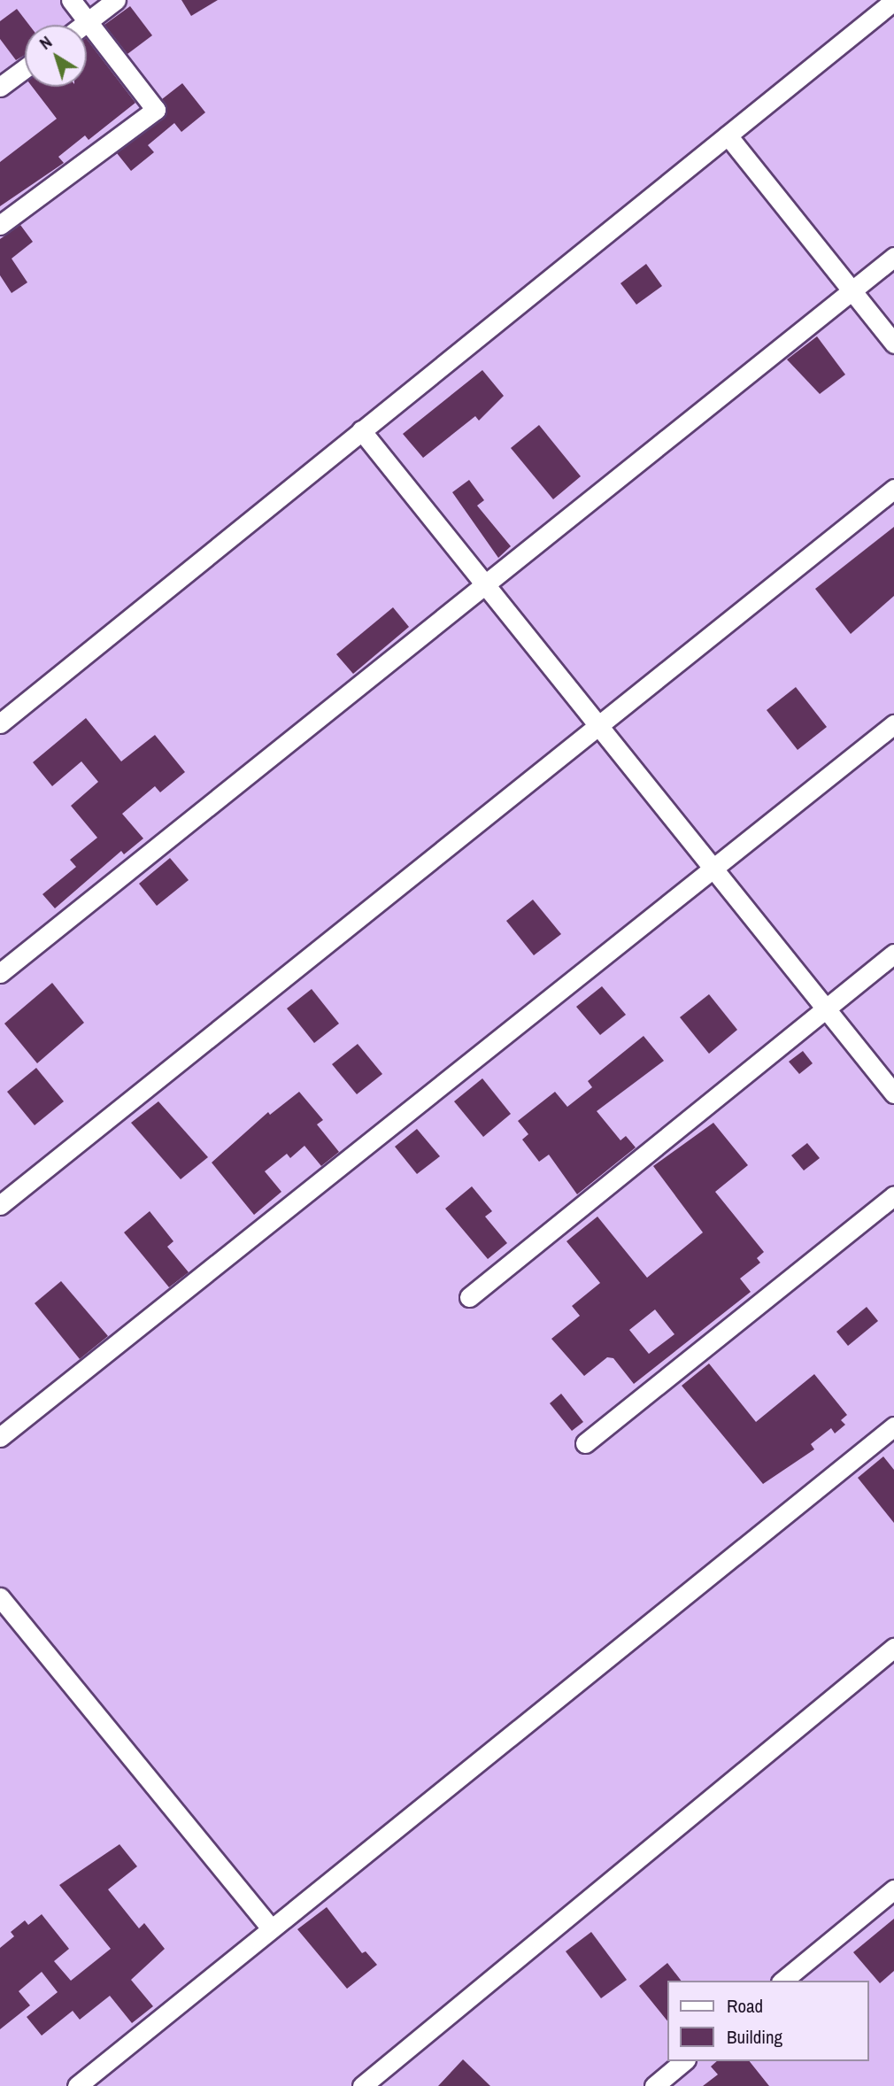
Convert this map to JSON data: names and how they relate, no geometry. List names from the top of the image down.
{
  "legend": ["Road", "Building"],
  "north": "top left"
}
